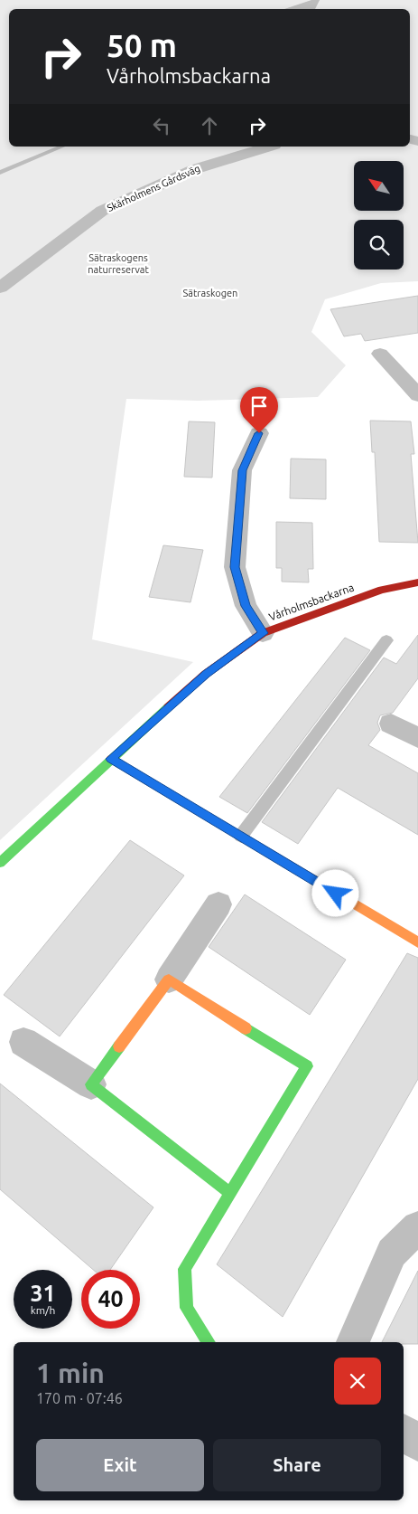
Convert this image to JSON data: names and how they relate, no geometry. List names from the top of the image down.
{
  "streets": {
    "street": ["Skärholmens Gårdsväg", "Vårholmsbackarna"]
  },
  "parks": ["Sätraskogens naturreservat", "Sätraskogen"],
  "north": "top left",
  "page": {
    "turn": ["50 m", "Vårholmsbackarna"],
    "speed": "31 km/h",
    "limit": "40",
    "heading": ["1 min", "170 m · 07:46"],
    "buttons": ["Exit", "Share"]
  }
}
